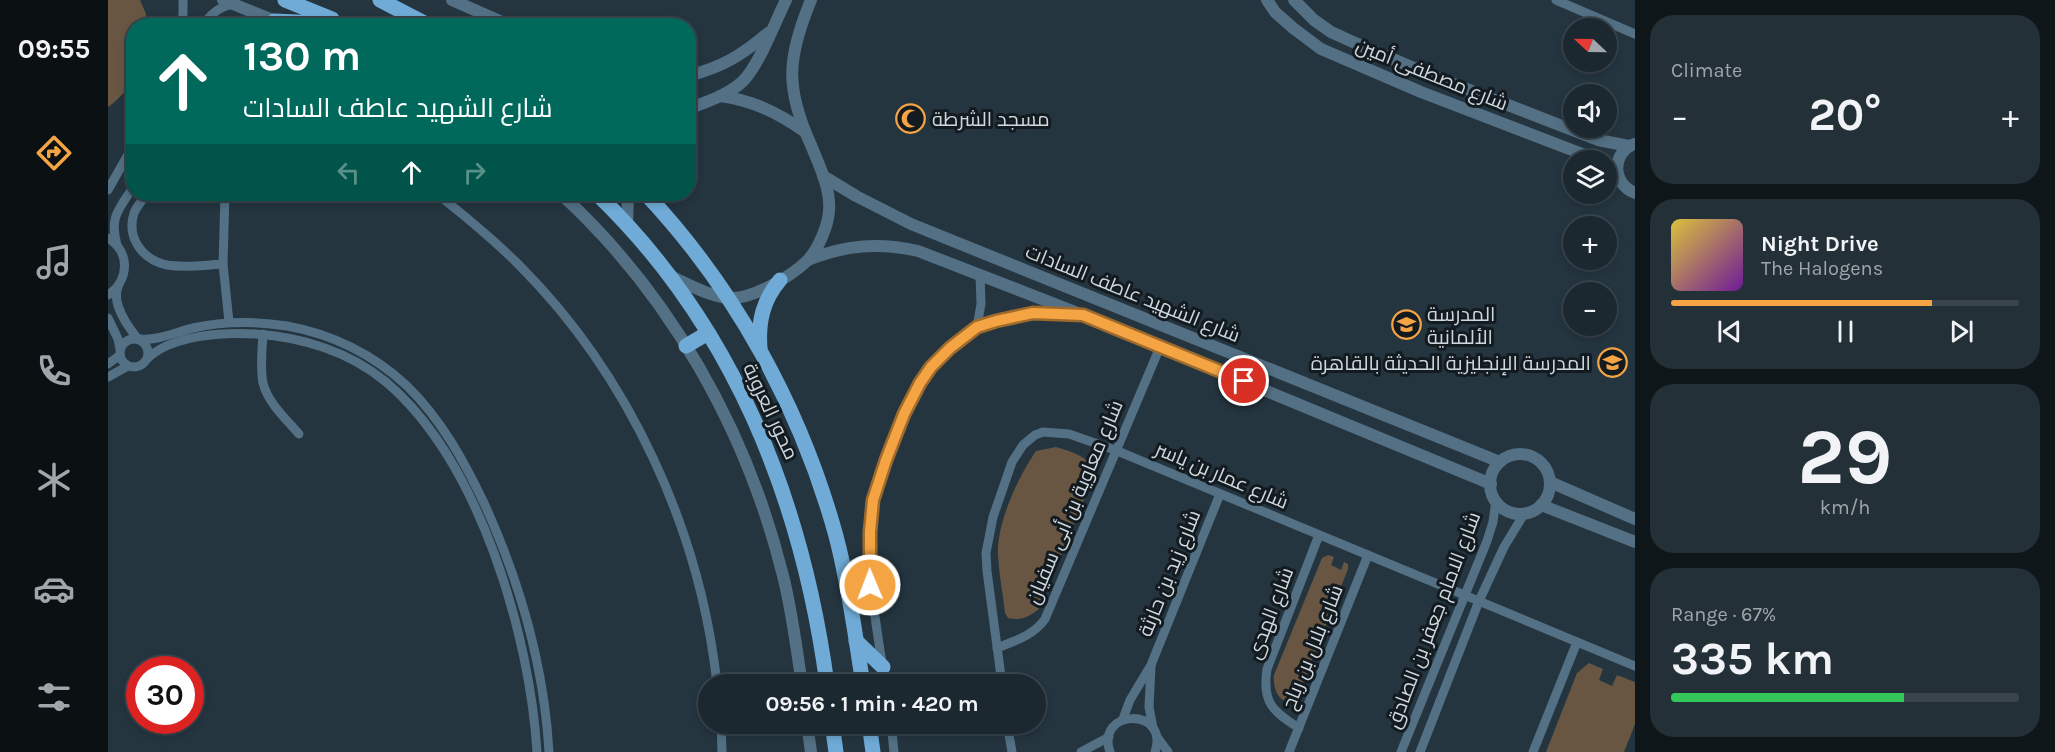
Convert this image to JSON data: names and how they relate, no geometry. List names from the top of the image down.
{
  "streets": {
    "main road": ["محور العروبة"],
    "street": [
      "شارع مصطفى أمين",
      "شارع الشهيد عاطف السادات",
      "شارع عمار بن ياسر",
      "شارع معاوية بن أبى سفيان",
      "شارع زيد بن حارثة",
      "شارع الهدى",
      "شارع الامام جعفر بن الصادق",
      "شارع بلال بن رباح"
    ]
  },
  "crossings": [
    ["شارع الشهيد عاطف السادات", "شارع معاوية بن أبى سفيان"],
    ["شارع الشهيد عاطف السادات", "شارع الامام جعفر بن الصادق"],
    ["شارع عمار بن ياسر", "شارع معاوية بن أبى سفيان"],
    ["شارع عمار بن ياسر", "شارع زيد بن حارثة"],
    ["شارع عمار بن ياسر", "شارع الهدى"],
    ["شارع عمار بن ياسر", "شارع الامام جعفر بن الصادق"],
    ["شارع عمار بن ياسر", "شارع بلال بن رباح"],
    ["شارع الهدى", "شارع بلال بن رباح"]
  ],
  "places": {
    "mosque": ["مسجد الشرطة"],
    "school or university": ["المدرسة الألمانية", "المدرسة الإنجليزية الحديثة بالقاهرة"]
  },
  "north": "left",
  "page": {
    "tabs": "09:55",
    "tile": [
      "Climate",
      ["29", "km/h"],
      ["Range · 67%", "335 km"]
    ],
    "map_buttons": ["+", "−"],
    "turn": ["130 m", "شارع الشهيد عاطف السادات"],
    "heat": ["−", "20°", "+"],
    "song": ["Night Drive", "The Halogens"],
    "limit": "30",
    "trip": "09:56 · 1 min · 420 m"
  }
}
